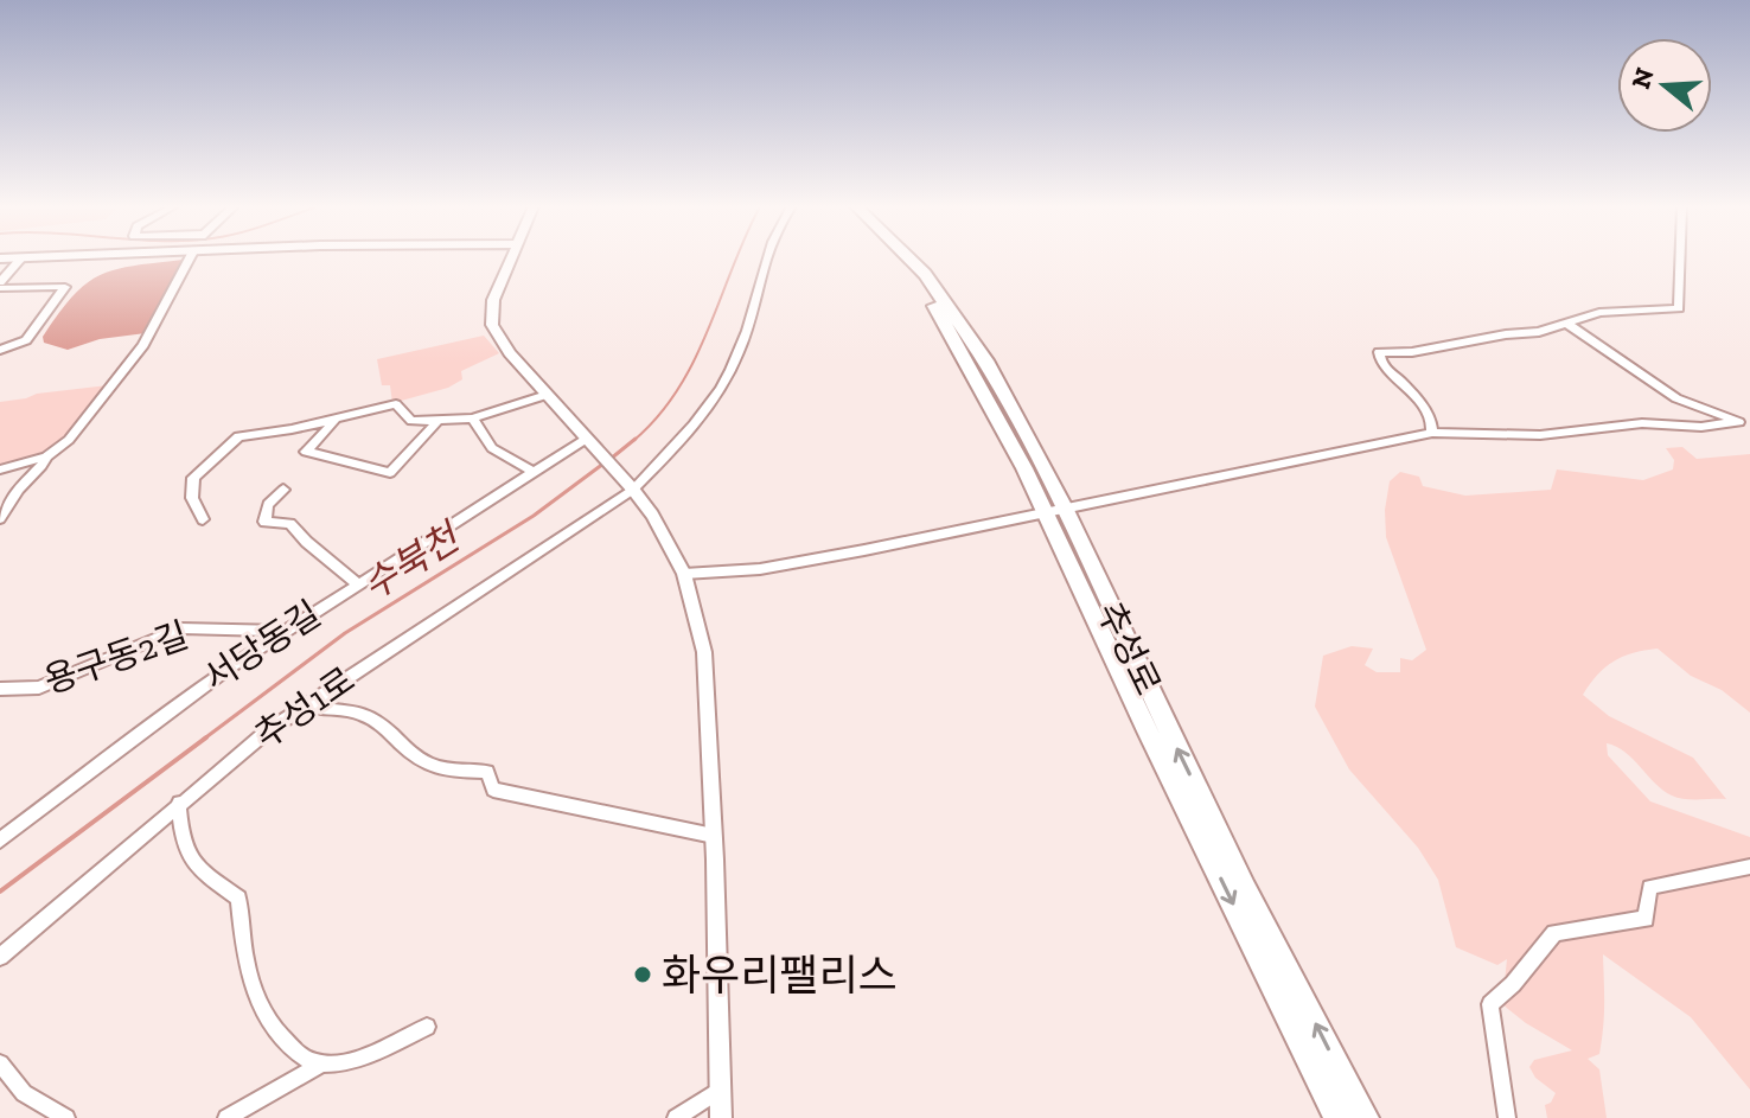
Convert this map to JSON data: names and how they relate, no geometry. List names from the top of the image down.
{
  "streets": {
    "main road": ["추성로"],
    "street": ["서당동길", "용구동2길", "추성1로"]
  },
  "crossings": [
    ["서당동길", "용구동2길"]
  ],
  "water": ["수북천"],
  "places": ["화우리팰리스"],
  "north": "left"
}
